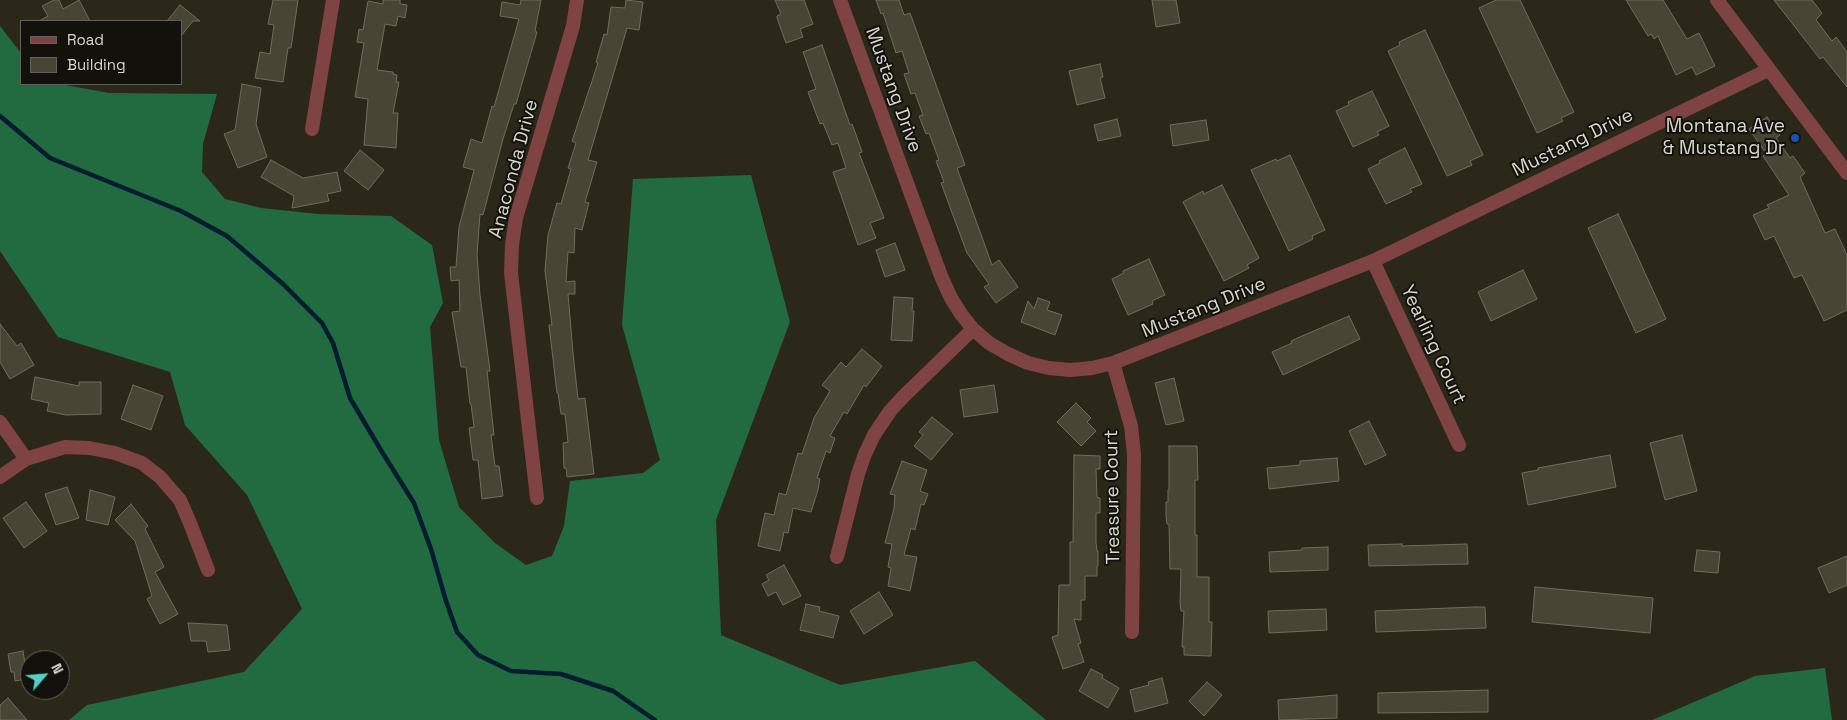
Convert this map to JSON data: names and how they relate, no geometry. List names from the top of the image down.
{
  "streets": {
    "street": [
      "Mustang Drive",
      "Anaconda Drive",
      "Yearling Court",
      "Treasure Court"
    ]
  },
  "crossings": [
    ["Mustang Drive", "Yearling Court"],
    ["Mustang Drive", "Treasure Court"]
  ],
  "places": ["Montana Ave & Mustang Dr"],
  "legend": ["Road", "Building"],
  "north": "top right"
}
